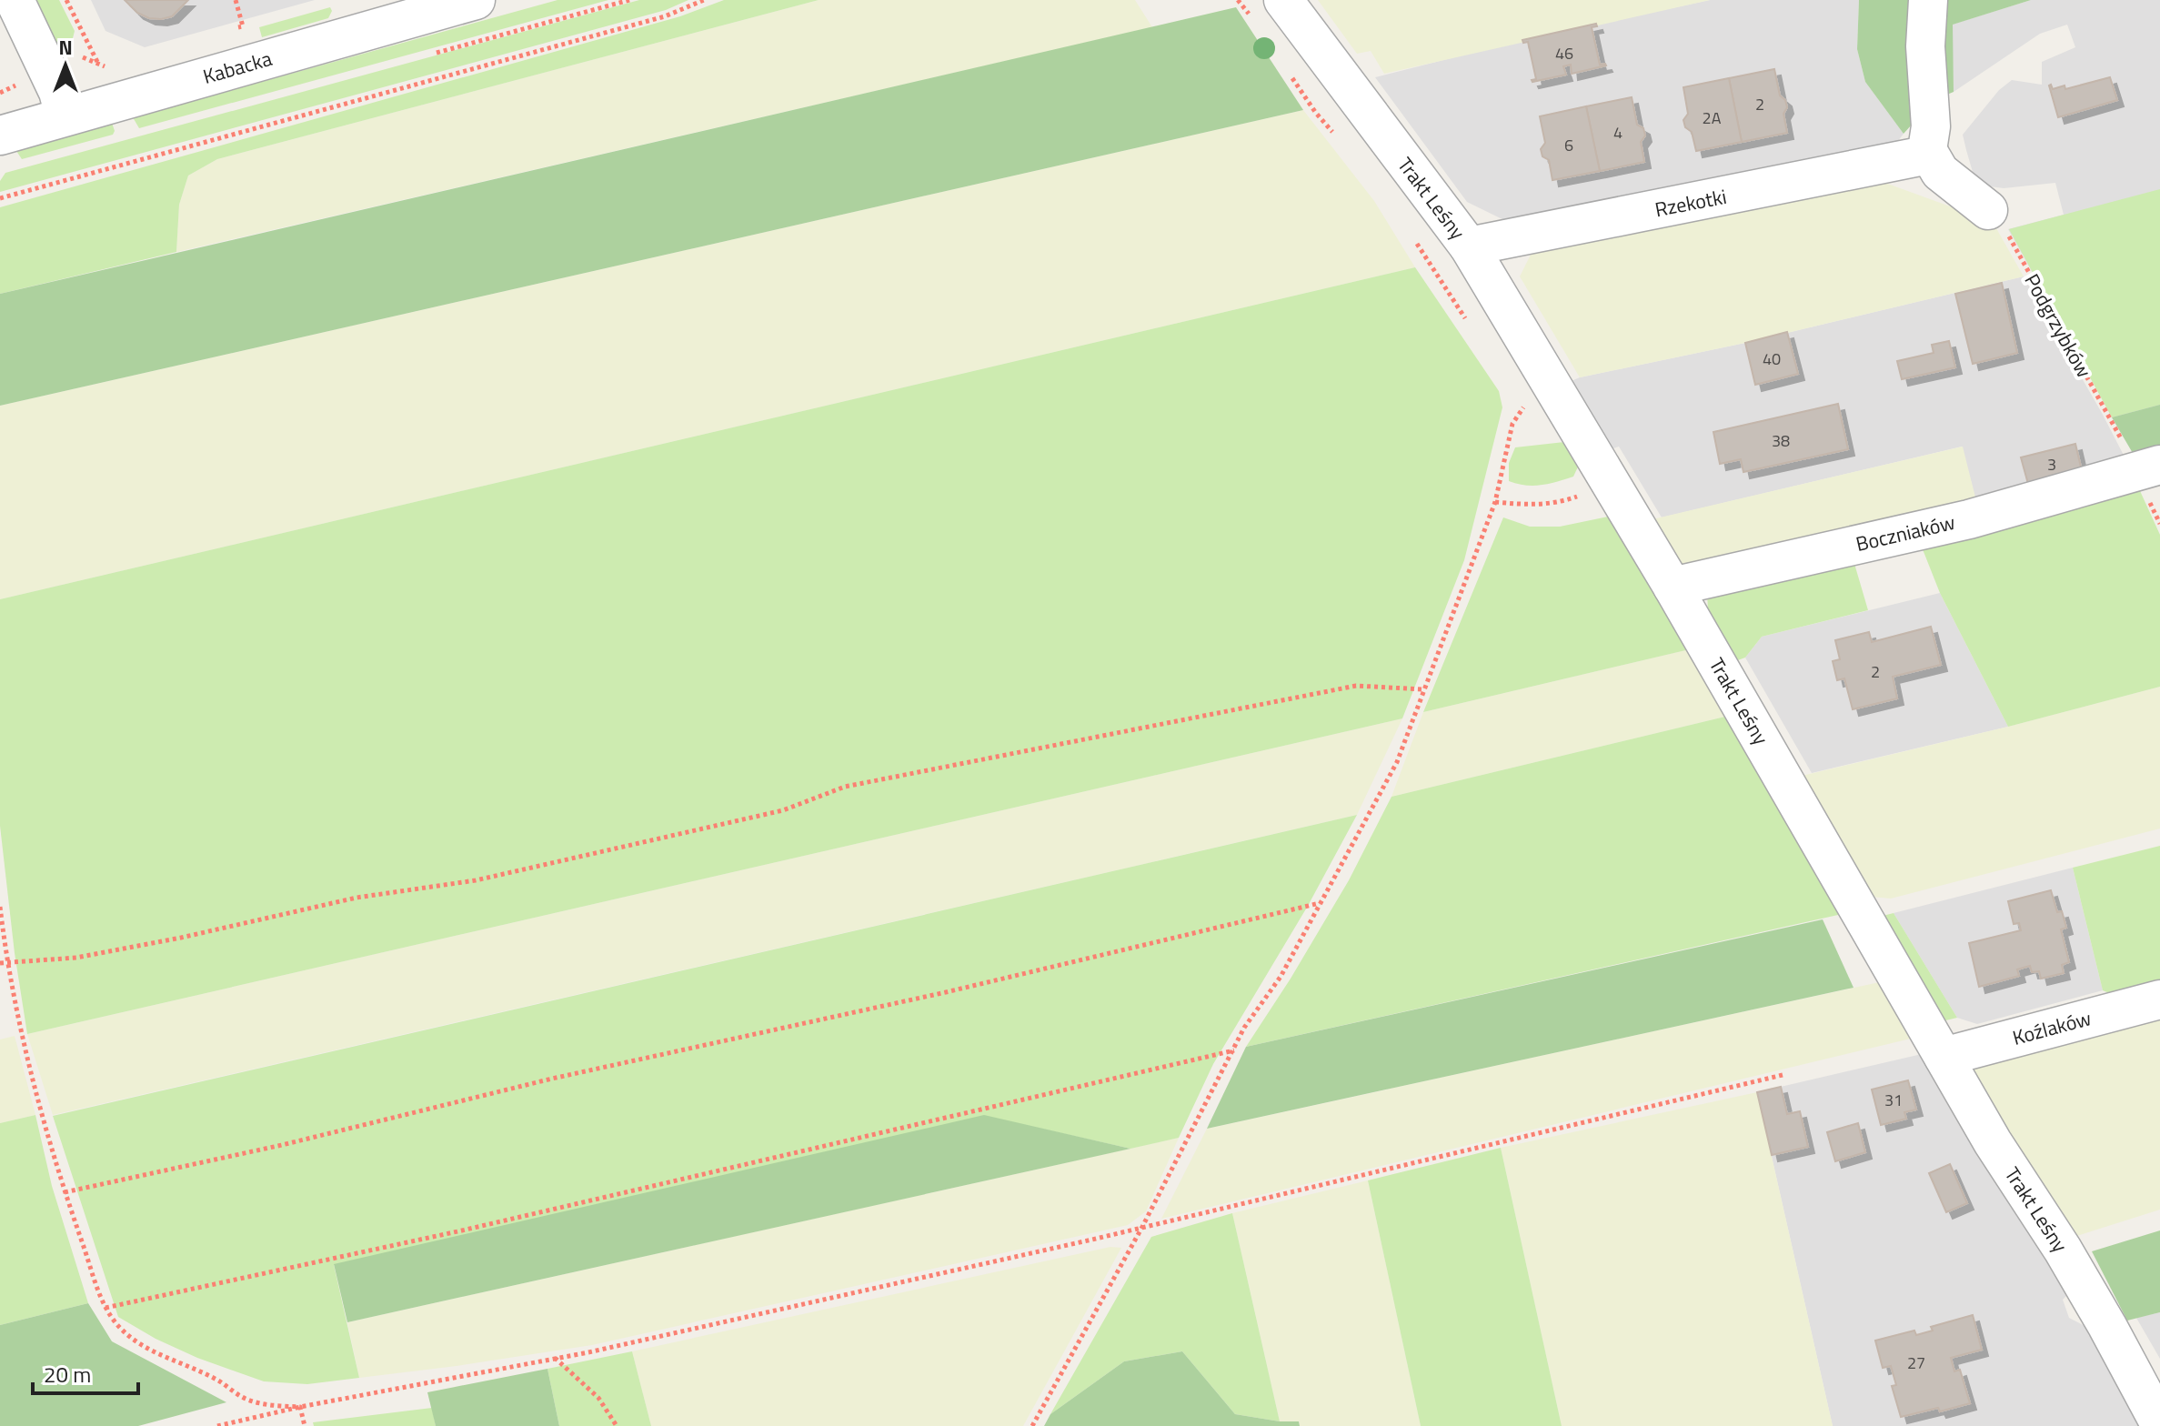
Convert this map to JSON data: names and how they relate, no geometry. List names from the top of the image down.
{
  "streets": {
    "street": [
      "Kabacka",
      "Trakt Leśny",
      "Rzekotki",
      "Boczniaków",
      "Koźlaków"
    ],
    "path": ["Podgrzybków"]
  },
  "crossings": [
    ["Trakt Leśny", "Rzekotki"],
    ["Trakt Leśny", "Boczniaków"],
    ["Trakt Leśny", "Koźlaków"],
    ["Podgrzybków", "Boczniaków"]
  ],
  "house_numbers": [
    "46",
    "2",
    "2A",
    "4",
    "6",
    "40",
    "38",
    "3",
    "2",
    "31",
    "27"
  ],
  "scale_bar": "20 m",
  "north": "top"
}
